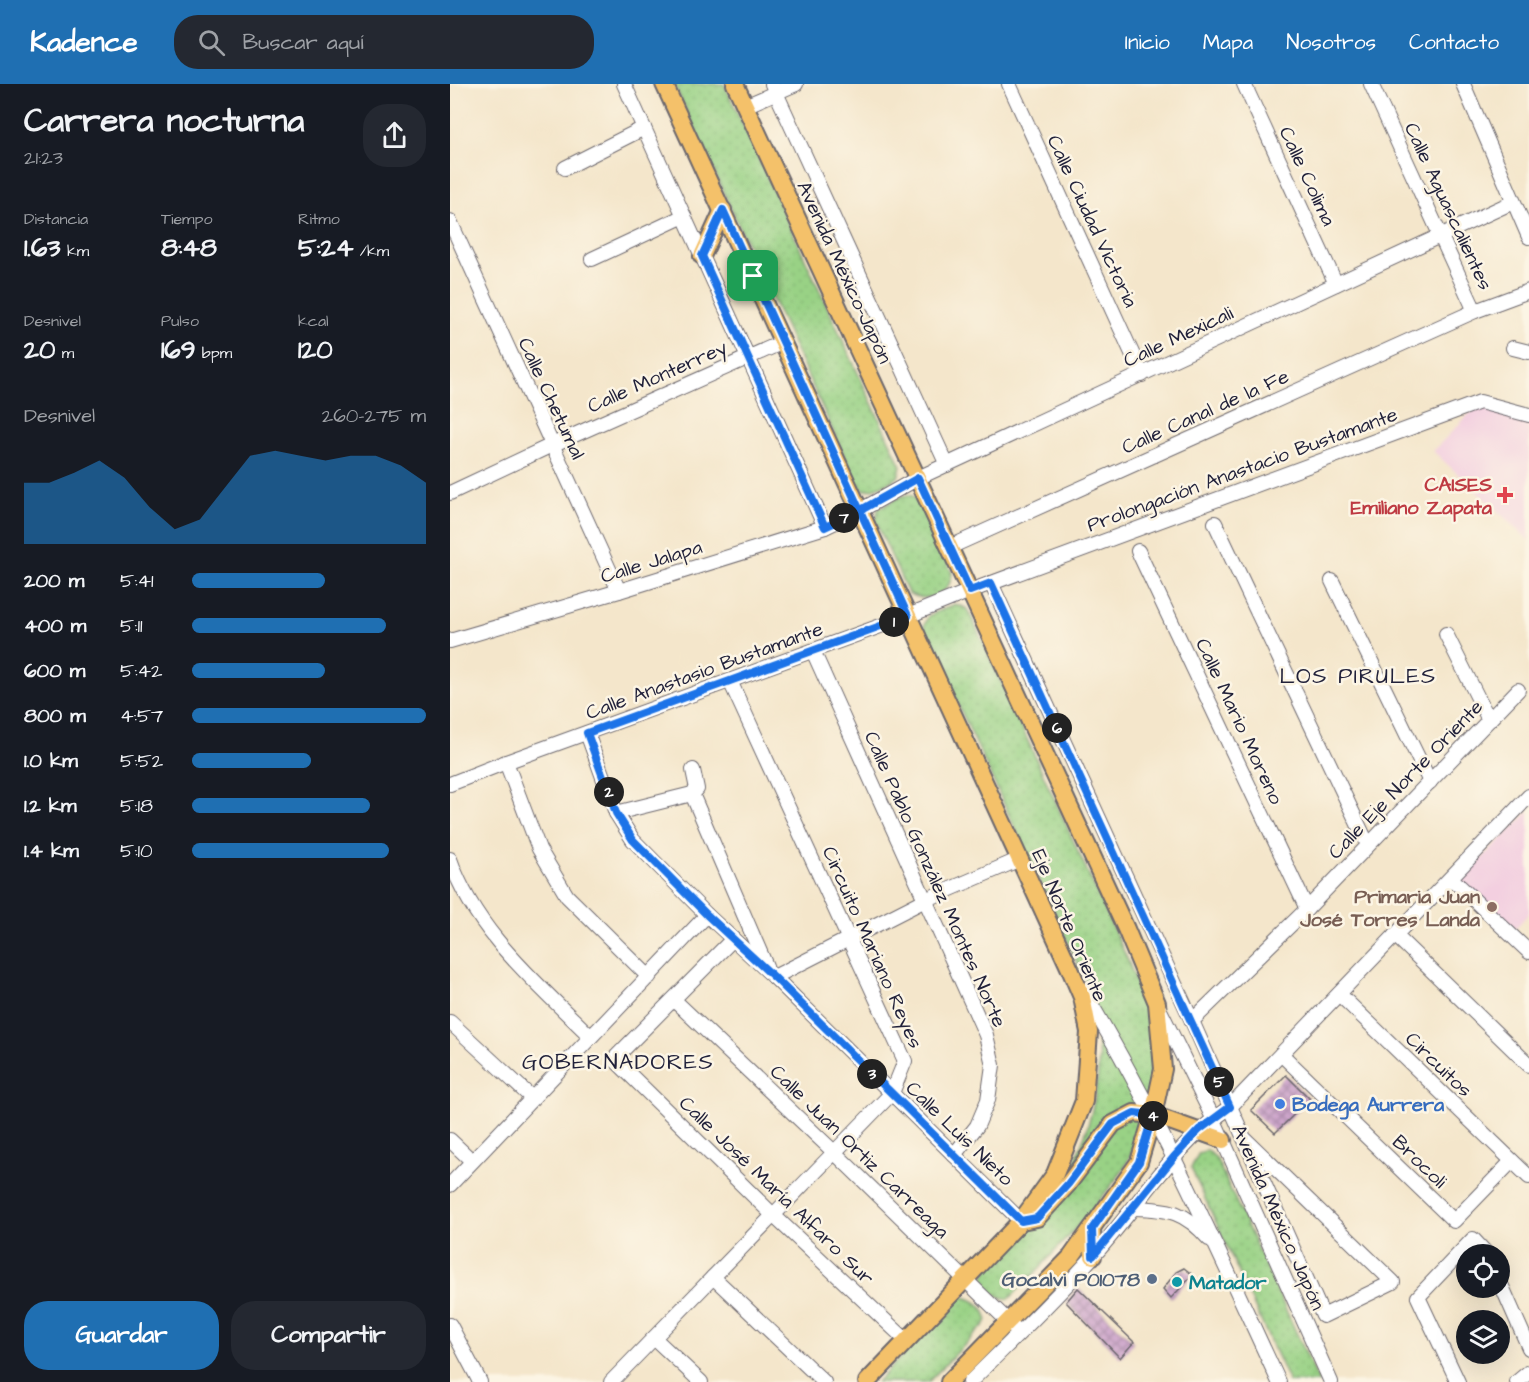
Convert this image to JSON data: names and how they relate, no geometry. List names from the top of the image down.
{
  "streets": {
    "main road": ["Avenida México-Japón", "Eje Norte Oriente"],
    "street": [
      "Calle Colima",
      "Calle Aguascalientes",
      "Calle Ciudad Victoria",
      "Calle Mexicali",
      "Calle Monterrey",
      "Calle Chetumal",
      "Calle Canal de la Fe",
      "Prolongación Anastacio Bustamante",
      "Calle Jalapa",
      "Calle Anastasio Bustamante",
      "Calle Mario Moreno",
      "Calle Eje Norte Oriente",
      "Calle Pablo González Montes Norte",
      "Circuito Mariano Reyes",
      "Circuitos",
      "Calle Luis Nieto",
      "Calle Juan Ortiz Carreaga",
      "Brocoli",
      "Calle José María Alfaro Sur",
      "Avenida México Japón"
    ]
  },
  "crossings": [
    ["Calle Colima", "Calle Mexicali"],
    ["Calle Aguascalientes", "Calle Mexicali"],
    ["Calle Aguascalientes", "Calle Canal de la Fe"],
    ["Calle Ciudad Victoria", "Calle Mexicali"],
    ["Avenida México-Japón", "Calle Mexicali"],
    ["Calle Mexicali", "Calle Jalapa"],
    ["Calle Mexicali", "Eje Norte Oriente"],
    ["Calle Monterrey", "Calle Chetumal"],
    ["Calle Chetumal", "Calle Jalapa"],
    ["Prolongación Anastacio Bustamante", "Calle Anastasio Bustamante"],
    ["Calle Jalapa", "Eje Norte Oriente"],
    ["Calle Anastasio Bustamante", "Calle Pablo González Montes Norte"],
    ["Calle Anastasio Bustamante", "Eje Norte Oriente"],
    ["Calle Anastasio Bustamante", "Circuito Mariano Reyes"],
    ["Calle Anastasio Bustamante", "Calle Luis Nieto"],
    ["Calle Mario Moreno", "Calle Eje Norte Oriente"],
    ["Calle Pablo González Montes Norte", "Calle Luis Nieto"],
    ["Eje Norte Oriente", "Calle Luis Nieto"],
    ["Eje Norte Oriente", "Calle Juan Ortiz Carreaga"],
    ["Eje Norte Oriente", "Calle José María Alfaro Sur"],
    ["Circuito Mariano Reyes", "Calle Luis Nieto"],
    ["Circuito Mariano Reyes", "Calle Juan Ortiz Carreaga"],
    ["Circuito Mariano Reyes", "Calle José María Alfaro Sur"],
    ["Circuitos", "Brocoli"],
    ["Calle Luis Nieto", "Calle José María Alfaro Sur"],
    ["Calle Juan Ortiz Carreaga", "Calle José María Alfaro Sur"]
  ],
  "districts": ["LOS PIRULES", "GOBERNADORES"],
  "places": {
    "health": ["CAISES Emiliano Zapata"],
    "other": [
      "Primaria Juan José Torres Landa",
      "Bodega Aurrera",
      "Gocalvi P01078",
      "Matador"
    ]
  },
  "page": {
    "header": "Kadence",
    "search": "Buscar aquí",
    "nav": [
      "Inicio",
      "Mapa",
      "Nosotros",
      "Contacto"
    ],
    "heading": ["Carrera nocturna", "21:23"],
    "stats": [
      ["Distancia", "1.63 km"],
      ["Tiempo", "8:48"],
      ["Ritmo", "5:24 /km"],
      ["Desnivel", "20 m"],
      ["Pulso", "169 bpm"],
      ["kcal", "120"]
    ],
    "chart": ["Desnivel", "260–275 m"],
    "pins": [
      "7",
      "1",
      "6",
      "2",
      "3",
      "5",
      "4"
    ],
    "list": [
      {
        "name": "200 m",
        "note": "5:41"
      },
      {
        "name": "400 m",
        "note": "5:11"
      },
      {
        "name": "600 m",
        "note": "5:42"
      },
      {
        "name": "800 m",
        "note": "4:57"
      },
      {
        "name": "1.0 km",
        "note": "5:52"
      },
      {
        "name": "1.2 km",
        "note": "5:18"
      },
      {
        "name": "1.4 km",
        "note": "5:10"
      }
    ],
    "buttons": ["Guardar", "Compartir"]
  }
}
